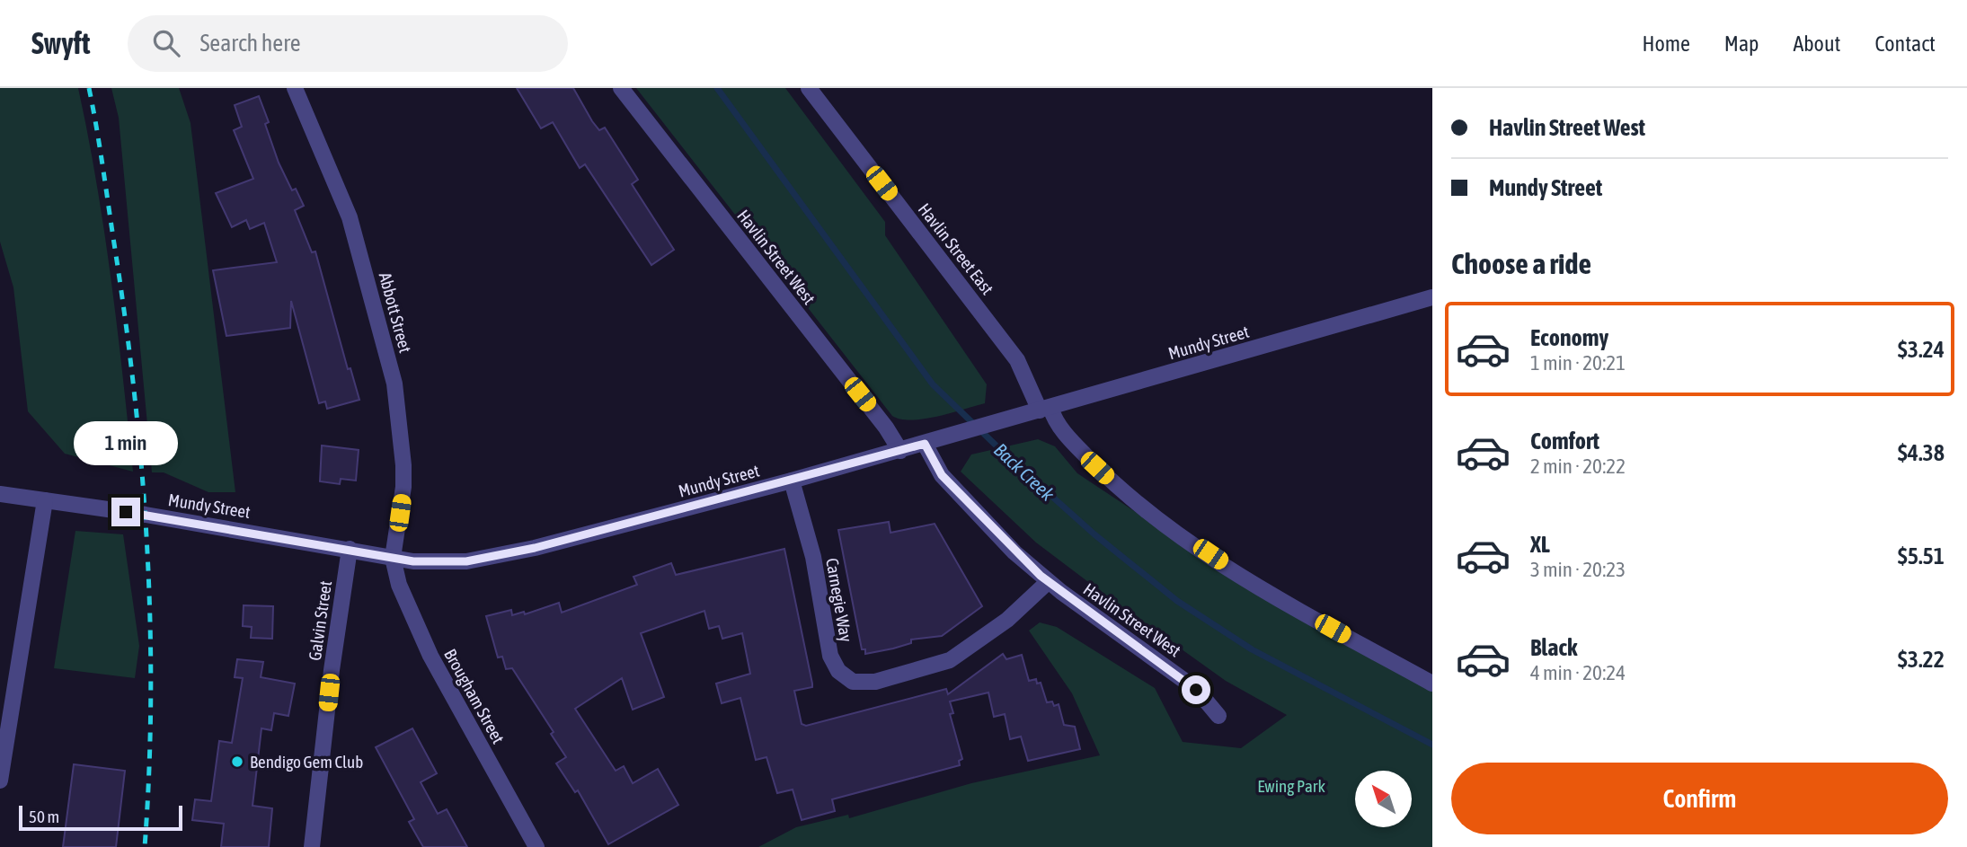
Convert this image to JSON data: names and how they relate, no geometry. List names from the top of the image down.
{
  "streets": {
    "street": [
      "Havlin Street East",
      "Havlin Street West",
      "Abbott Street",
      "Mundy Street",
      "Carnegie Way",
      "Galvin Street",
      "Brougham Street"
    ]
  },
  "crossings": [
    ["Havlin Street East", "Mundy Street"],
    ["Havlin Street West", "Mundy Street"],
    ["Havlin Street West", "Carnegie Way"],
    ["Abbott Street", "Mundy Street"],
    ["Abbott Street", "Brougham Street"],
    ["Mundy Street", "Carnegie Way"],
    ["Mundy Street", "Galvin Street"],
    ["Mundy Street", "Brougham Street"]
  ],
  "water": ["Back Creek"],
  "parks": ["Ewing Park"],
  "places": ["Bendigo Gem Club"],
  "scale_bar": "50 m",
  "north": "top left",
  "page": {
    "header": "Swyft",
    "search": "Search here",
    "nav": [
      "Home",
      "Map",
      "About",
      "Contact"
    ],
    "banner": ["Havlin Street West", "Mundy Street"],
    "heading": "Choose a ride",
    "list": [
      {
        "name": "Economy",
        "note": "1 min · 20:21",
        "value": "$3.24"
      },
      {
        "name": "Comfort",
        "note": "2 min · 20:22",
        "value": "$4.38"
      },
      {
        "name": "XL",
        "note": "3 min · 20:23",
        "value": "$5.51"
      },
      {
        "name": "Black",
        "note": "4 min · 20:24",
        "value": "$3.22"
      }
    ],
    "bubble": "1 min",
    "buttons": "Confirm",
    "scale": "50 m"
  }
}
